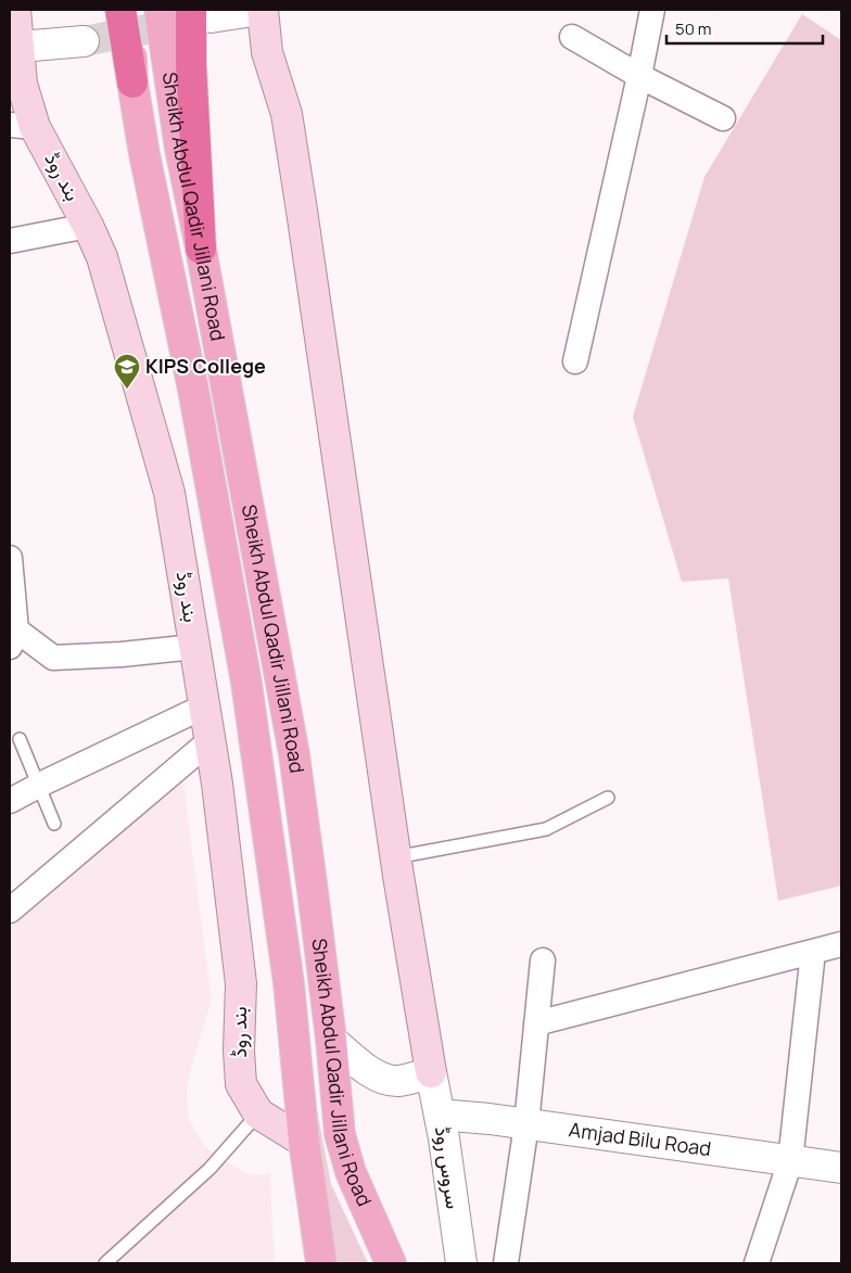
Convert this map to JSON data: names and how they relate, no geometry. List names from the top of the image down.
{
  "streets": {
    "main road": ["بند روڈ", "Sheikh Abdul Qadir Jillani Road"],
    "street": ["Amjad Bilu Road", "سروس روڈ"]
  },
  "crossings": [
    ["بند روڈ", "Sheikh Abdul Qadir Jillani Road"],
    ["Amjad Bilu Road", "سروس روڈ"]
  ],
  "places": {
    "school or university": ["KIPS College"]
  },
  "scale_bar": "50 m"
}
